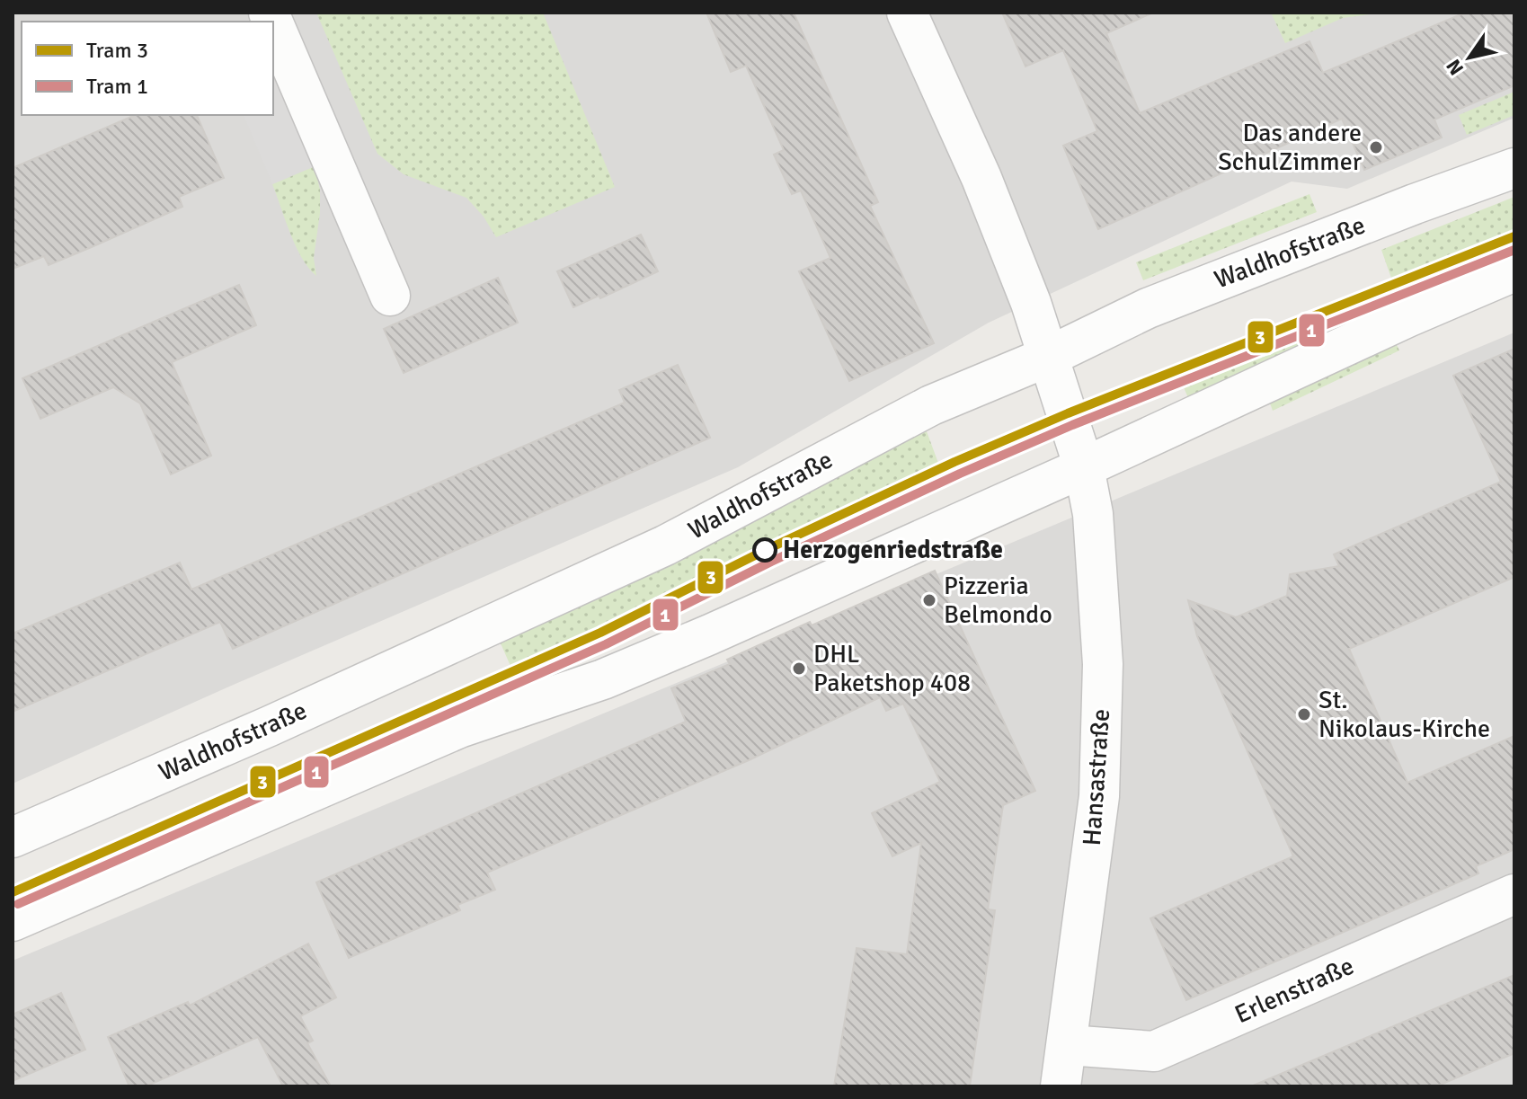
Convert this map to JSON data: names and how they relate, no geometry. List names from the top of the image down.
{
  "streets": {
    "street": ["Waldhofstraße", "Hansastraße", "Erlenstraße"]
  },
  "crossings": [
    ["Hansastraße", "Erlenstraße"]
  ],
  "places": [
    "Das andere SchulZimmer",
    "Herzogenriedstraße",
    "Pizzeria Belmondo",
    "DHL Paketshop 408",
    "St. Nikolaus-Kirche"
  ],
  "lines": ["tram line 3", "tram line 1"],
  "legend": ["Tram 3", "Tram 1"],
  "north": "bottom left"
}
